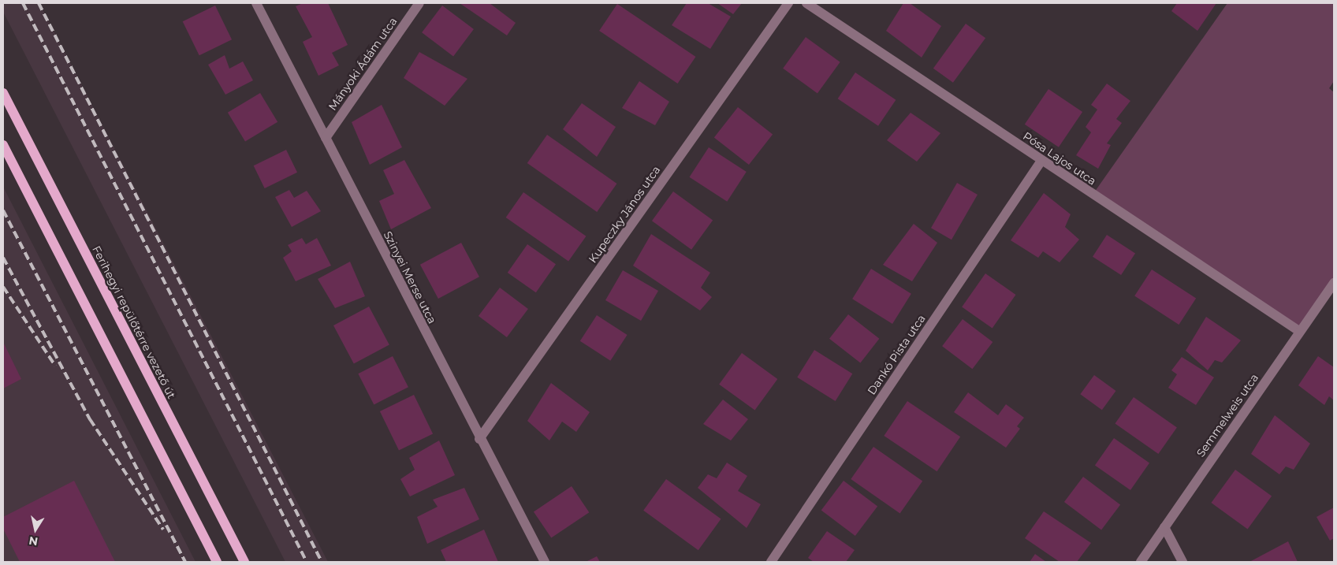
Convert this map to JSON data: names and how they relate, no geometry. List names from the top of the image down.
{
  "streets": {
    "main road": ["Ferihegyi repülőtérre vezető út"],
    "street": [
      "Mányoki Ádám utca",
      "Pósa Lajos utca",
      "Kupeczky János utca",
      "Szinyei Merse utca",
      "Dankó Pista utca",
      "Semmelweis utca"
    ]
  },
  "crossings": [
    ["Mányoki Ádám utca", "Szinyei Merse utca"],
    ["Pósa Lajos utca", "Dankó Pista utca"],
    ["Pósa Lajos utca", "Semmelweis utca"],
    ["Kupeczky János utca", "Szinyei Merse utca"]
  ],
  "north": "bottom"
}
